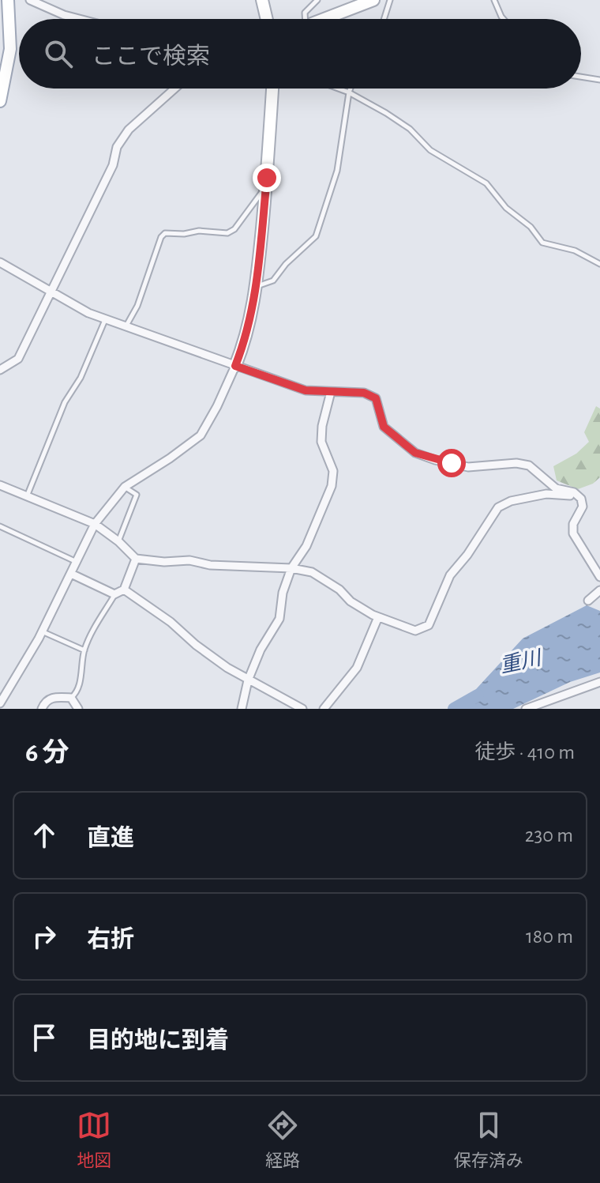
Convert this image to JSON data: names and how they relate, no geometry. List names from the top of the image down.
{
  "water": ["重川"],
  "page": {
    "search": "ここで検索",
    "heading": ["6 分", "徒歩 · 410 m"],
    "list": [
      ["直進", "230 m"],
      ["右折", "180 m"],
      "目的地に到着"
    ],
    "nav": ["地図", "経路", "保存済み"]
  }
}
